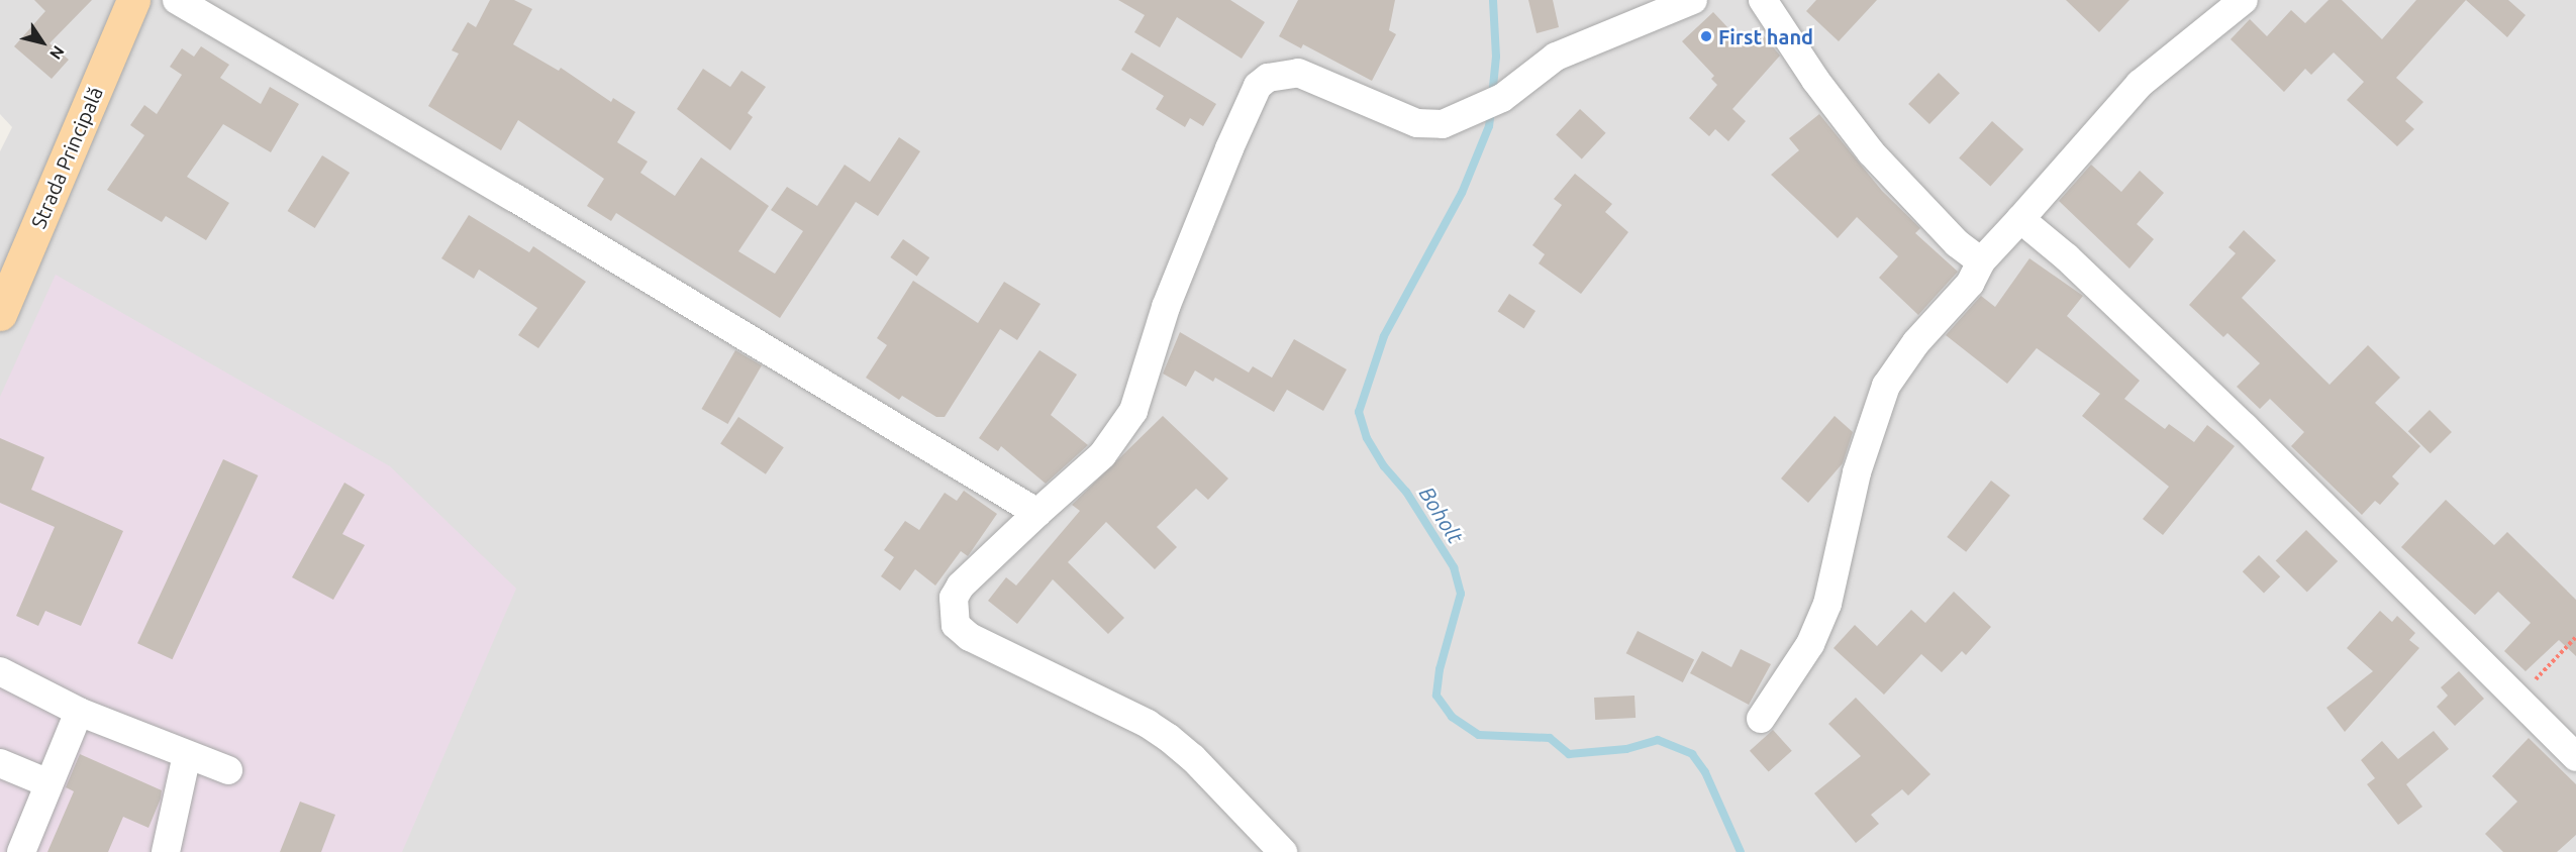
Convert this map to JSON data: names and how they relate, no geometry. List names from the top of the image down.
{
  "streets": {
    "main road": ["Strada Principală"]
  },
  "water": ["Boholt"],
  "places": ["First hand"],
  "north": "bottom right"
}
